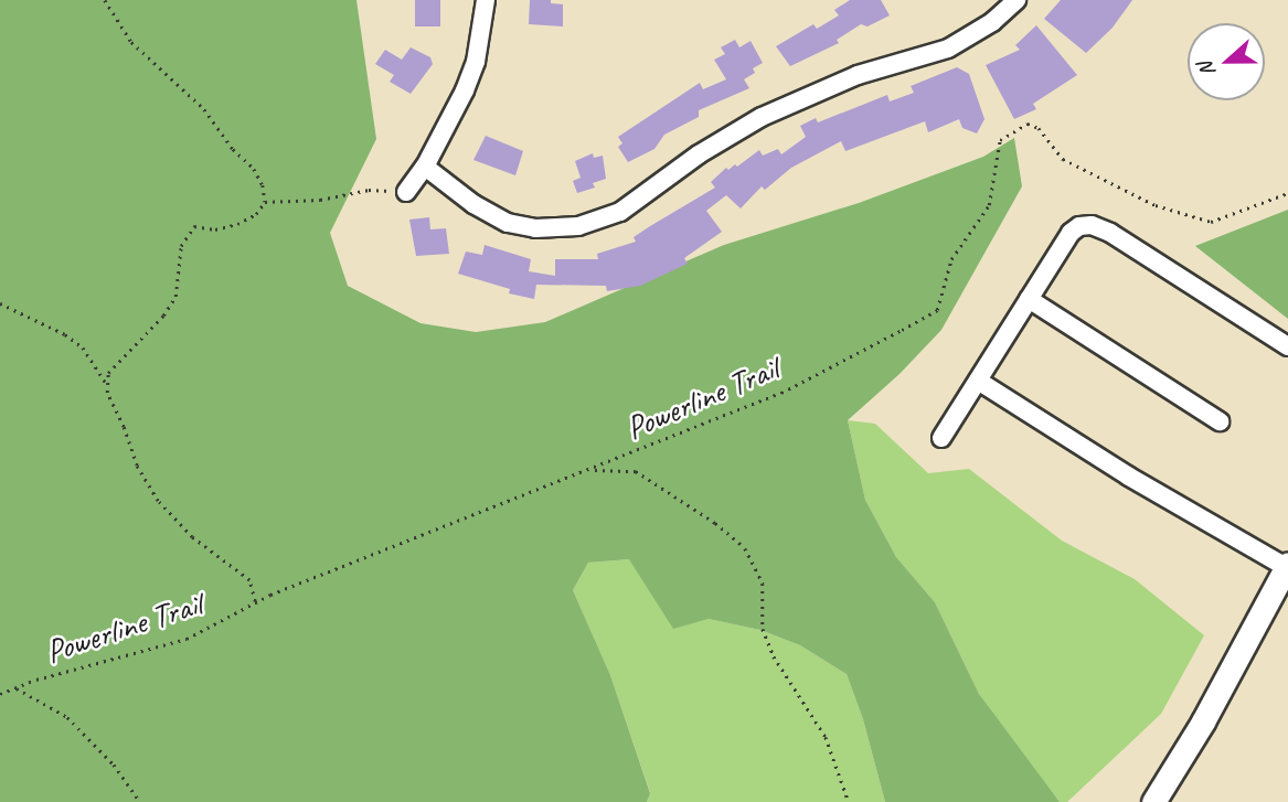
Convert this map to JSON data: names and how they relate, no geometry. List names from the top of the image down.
{
  "streets": {
    "path": ["Powerline Trail"]
  },
  "north": "left"
}
